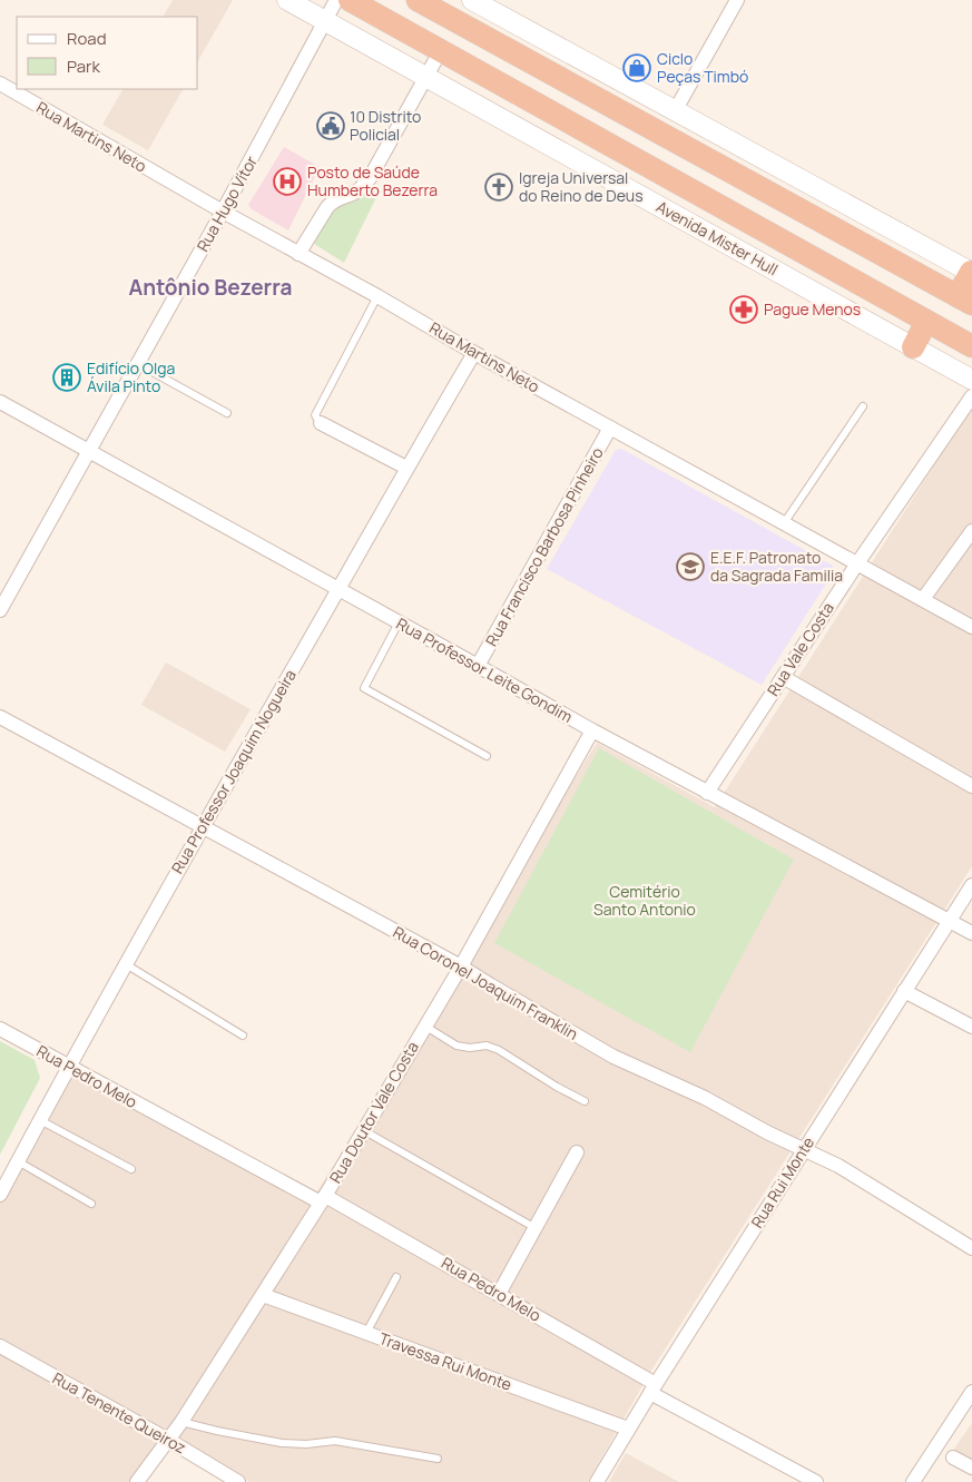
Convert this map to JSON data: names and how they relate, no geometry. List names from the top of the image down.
{
  "streets": {
    "highway": ["Avenida Mister Hull"],
    "street": [
      "Rua Martins Neto",
      "Rua Hugo Vítor",
      "Rua Francisco Barbosa Pinheiro",
      "Rua Vale Costa",
      "Rua Professor Leite Gondim",
      "Rua Professor Joaquim Nogueira",
      "Rua Coronel Joaquim Franklin",
      "Rua Pedro Melo",
      "Rua Doutor Vale Costa",
      "Rua Rui Monte",
      "Travessa Rui Monte",
      "Rua Tenente Queiroz"
    ]
  },
  "crossings": [
    ["Rua Martins Neto", "Rua Hugo Vítor"],
    ["Rua Martins Neto", "Rua Francisco Barbosa Pinheiro"],
    ["Rua Martins Neto", "Rua Vale Costa"],
    ["Rua Martins Neto", "Rua Professor Joaquim Nogueira"],
    ["Rua Hugo Vítor", "Avenida Mister Hull"],
    ["Rua Hugo Vítor", "Rua Professor Leite Gondim"],
    ["Rua Francisco Barbosa Pinheiro", "Rua Professor Leite Gondim"],
    ["Rua Vale Costa", "Rua Professor Leite Gondim"],
    ["Rua Professor Leite Gondim", "Rua Professor Joaquim Nogueira"],
    ["Rua Professor Leite Gondim", "Rua Doutor Vale Costa"],
    ["Rua Professor Leite Gondim", "Rua Rui Monte"],
    ["Rua Professor Joaquim Nogueira", "Rua Coronel Joaquim Franklin"],
    ["Rua Professor Joaquim Nogueira", "Rua Pedro Melo"],
    ["Rua Coronel Joaquim Franklin", "Rua Doutor Vale Costa"],
    ["Rua Coronel Joaquim Franklin", "Rua Rui Monte"],
    ["Rua Pedro Melo", "Rua Doutor Vale Costa"],
    ["Rua Pedro Melo", "Rua Rui Monte"],
    ["Rua Doutor Vale Costa", "Travessa Rui Monte"],
    ["Rua Doutor Vale Costa", "Rua Tenente Queiroz"],
    ["Rua Rui Monte", "Travessa Rui Monte"]
  ],
  "districts": ["Antônio Bezerra"],
  "parks": ["Cemitério Santo Antonio"],
  "places": {
    "shop": ["Ciclo Peças Timbó"],
    "public building": ["10 Distrito Policial"],
    "hospital": ["Posto de Saúde Humberto Bezerra"],
    "church": ["Igreja Universal do Reino de Deus"],
    "pharmacy": ["Pague Menos"],
    "building": ["Edifício Olga Ávila Pinto"],
    "school or university": ["E.E.F. Patronato da Sagrada Familia"]
  },
  "legend": ["Road", "Park"]
}
